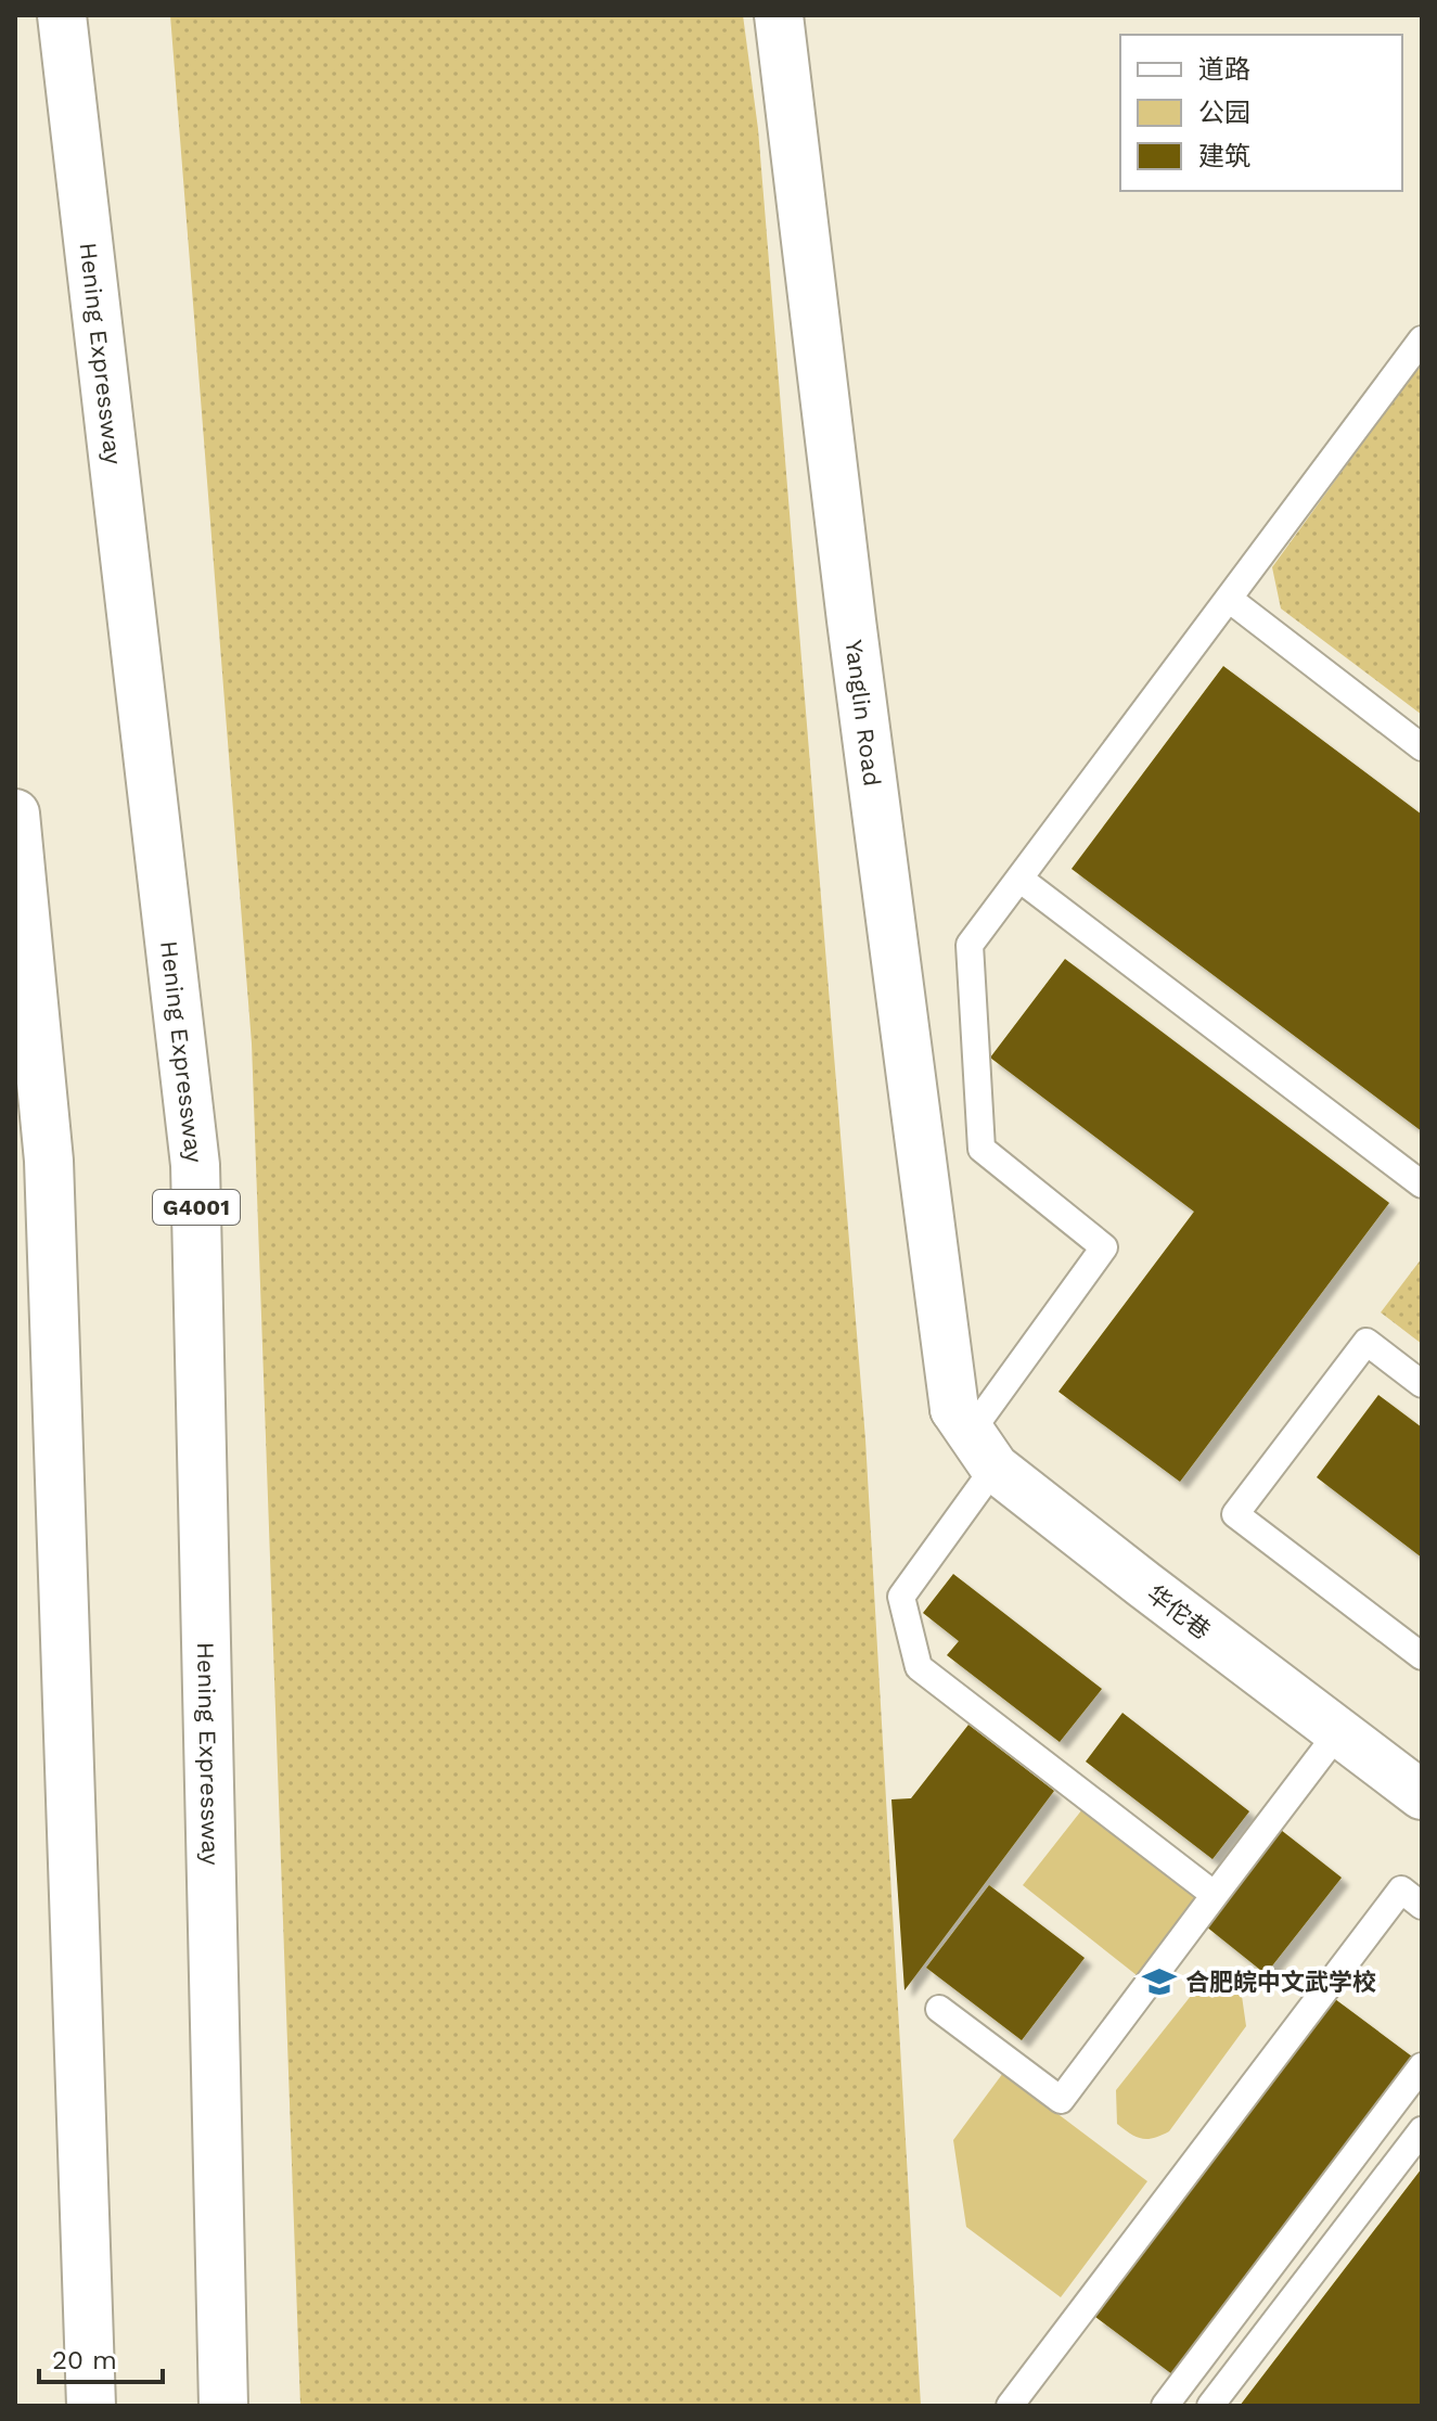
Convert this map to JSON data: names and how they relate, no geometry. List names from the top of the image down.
{
  "streets": {
    "main road": [
      "Hening Expressway",
      "Yanglin Road",
      "G4001",
      "华佗巷"
    ]
  },
  "crossings": [
    ["Yanglin Road", "华佗巷"]
  ],
  "places": {
    "school or university": ["合肥皖中文武学校"]
  },
  "legend": ["道路", "公园", "建筑"],
  "scale_bar": "20 m"
}
